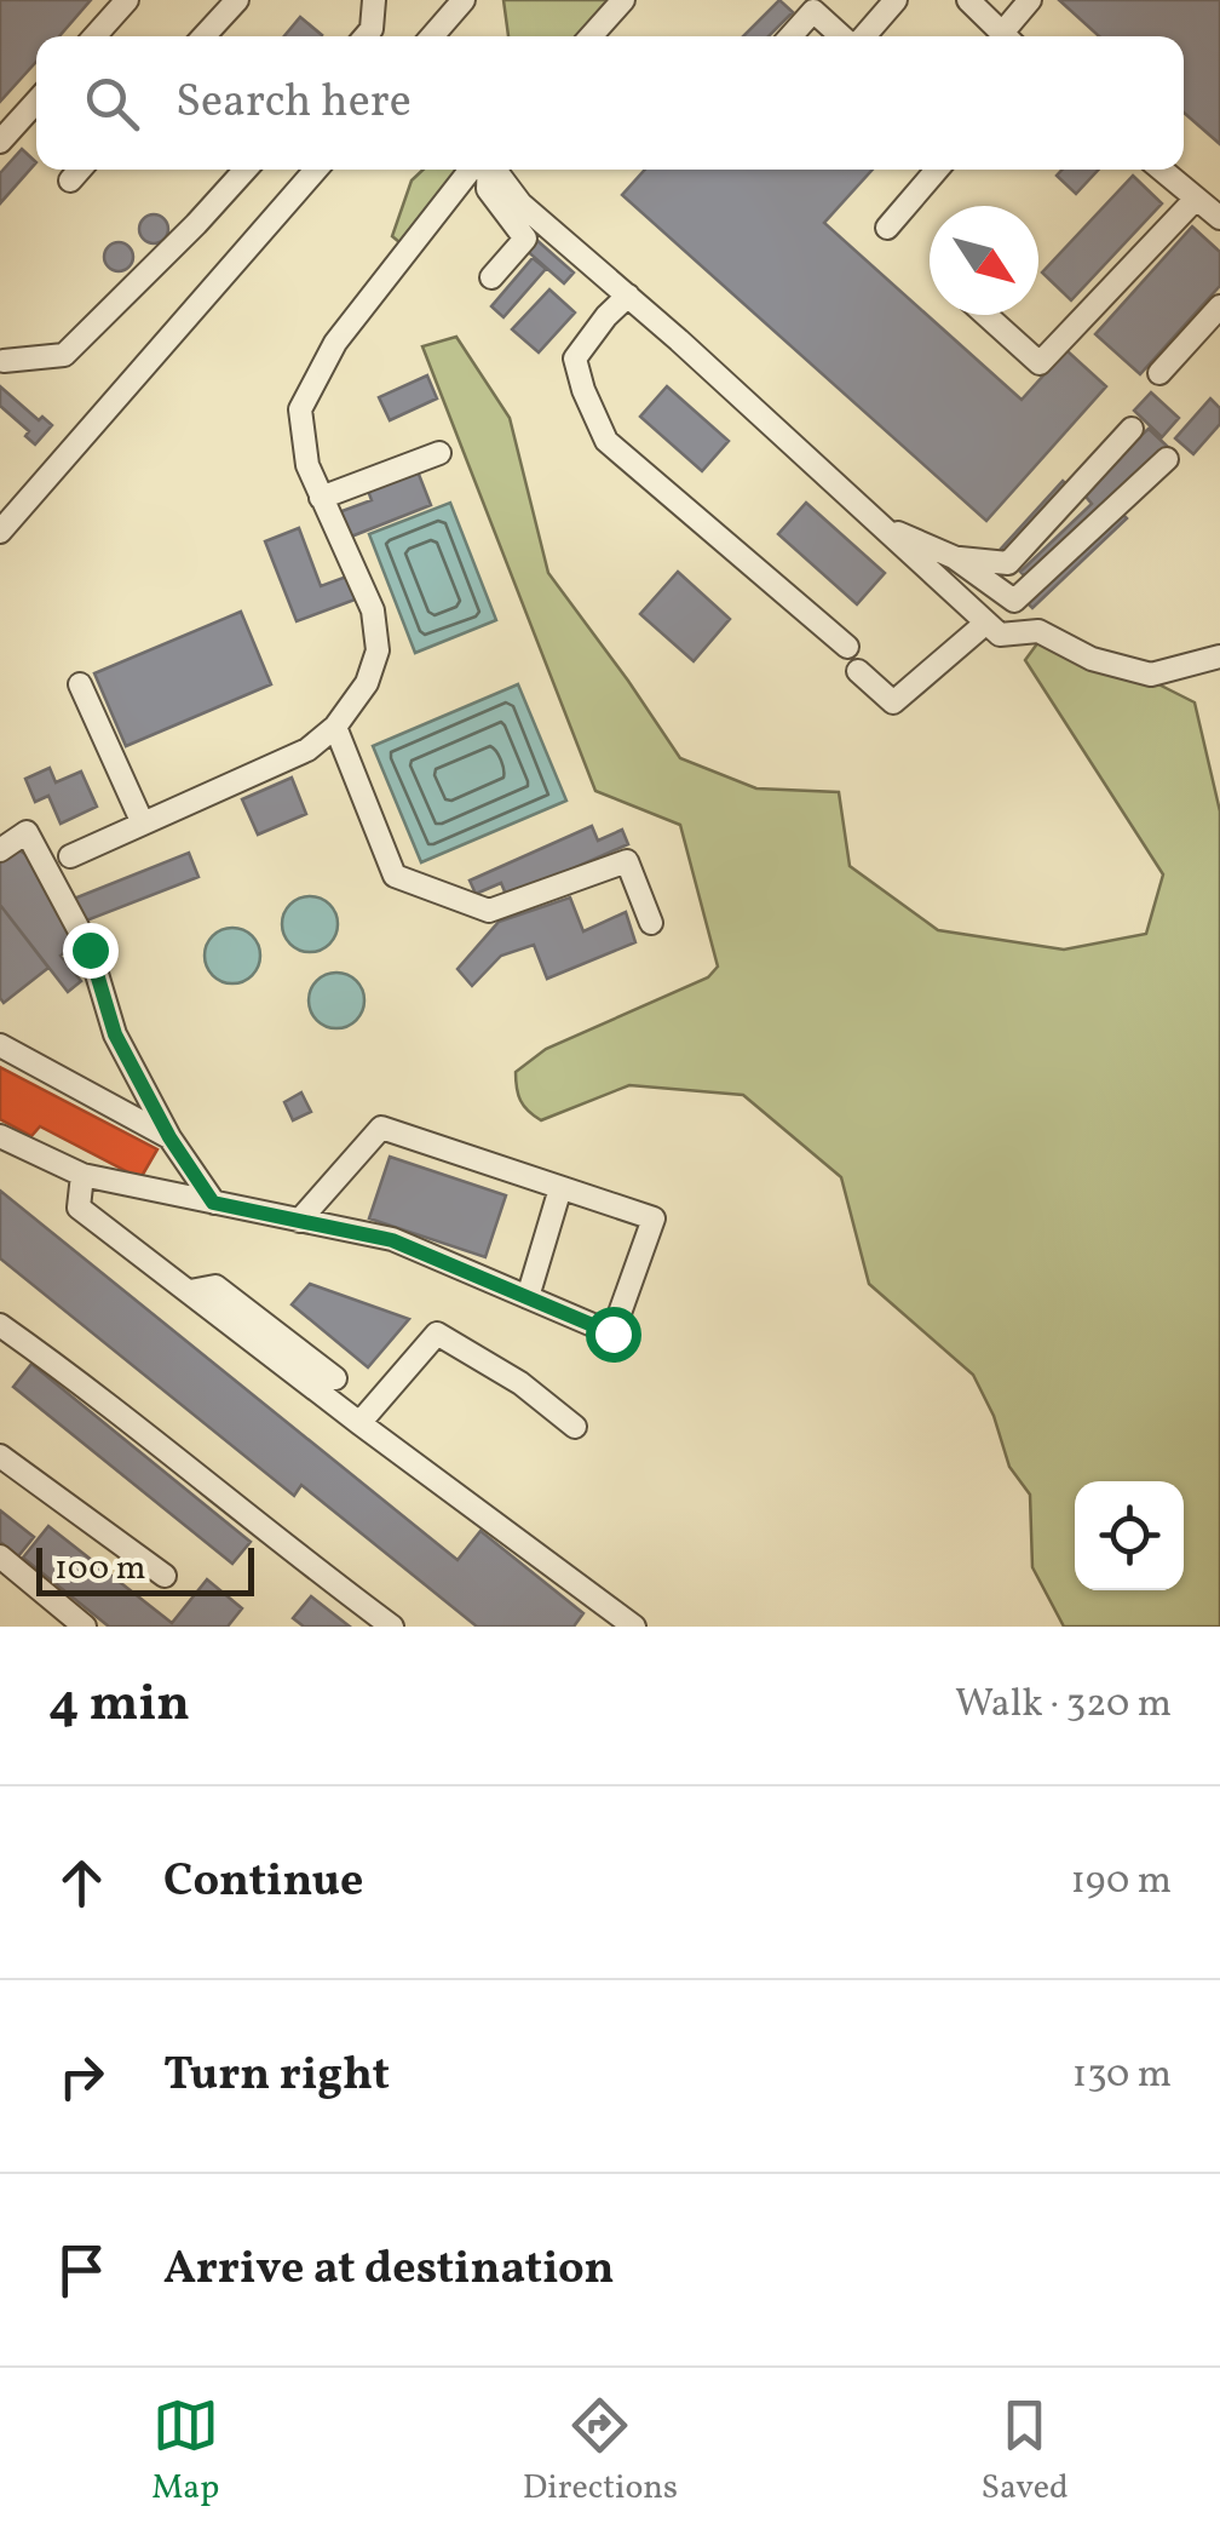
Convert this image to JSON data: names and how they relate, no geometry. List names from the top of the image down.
{
  "scale_bar": "100 m",
  "north": "bottom right",
  "page": {
    "search": "Search here",
    "scale": "100 m",
    "heading": ["4 min", "Walk · 320 m"],
    "list": [
      ["Continue", "190 m"],
      ["Turn right", "130 m"],
      "Arrive at destination"
    ],
    "nav": ["Map", "Directions", "Saved"]
  }
}
